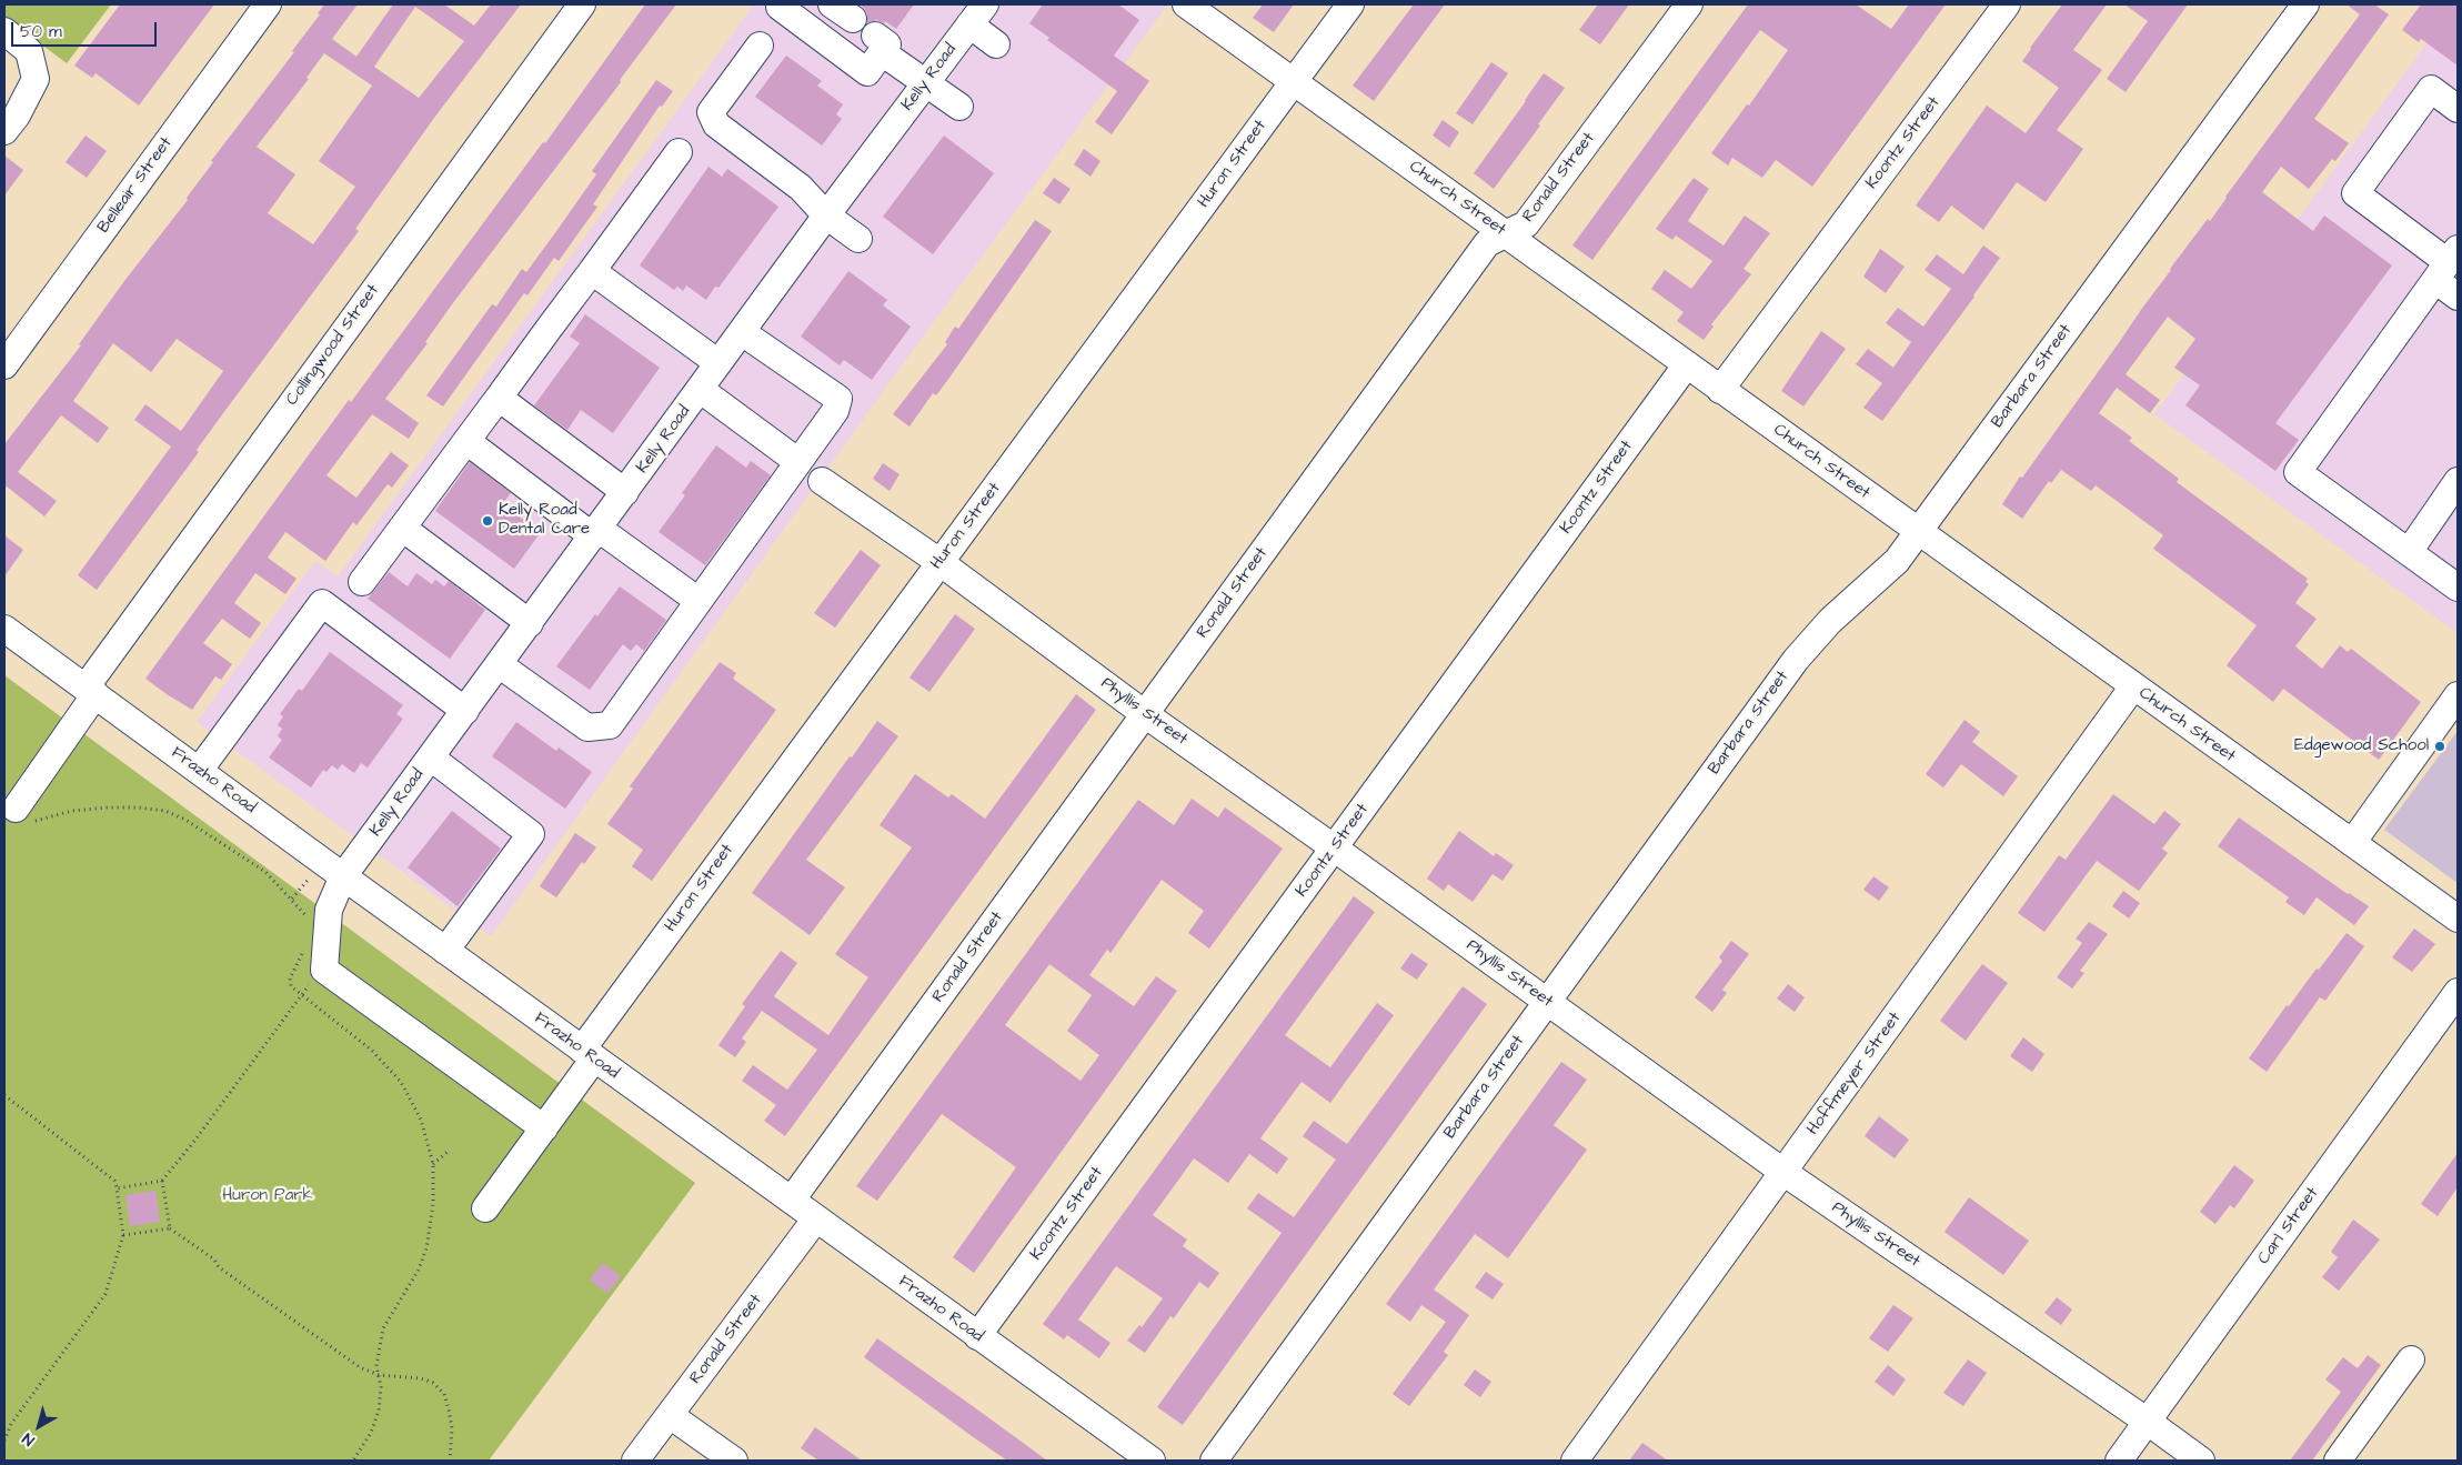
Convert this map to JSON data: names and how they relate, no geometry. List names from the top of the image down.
{
  "streets": {
    "street": [
      "Kelly Road",
      "Koontz Street",
      "Huron Street",
      "Ronald Street",
      "Belleair Street",
      "Church Street",
      "Collingwood Street",
      "Barbara Street",
      "Phyllis Street",
      "Frazho Road",
      "Hoffmeyer Street",
      "Carl Street"
    ]
  },
  "crossings": [
    ["Kelly Road", "Huron Street"],
    ["Kelly Road", "Frazho Road"],
    ["Koontz Street", "Church Street"],
    ["Koontz Street", "Phyllis Street"],
    ["Koontz Street", "Frazho Road"],
    ["Huron Street", "Church Street"],
    ["Huron Street", "Phyllis Street"],
    ["Huron Street", "Frazho Road"],
    ["Ronald Street", "Church Street"],
    ["Ronald Street", "Phyllis Street"],
    ["Ronald Street", "Frazho Road"],
    ["Church Street", "Barbara Street"],
    ["Church Street", "Hoffmeyer Street"],
    ["Collingwood Street", "Frazho Road"],
    ["Barbara Street", "Phyllis Street"],
    ["Phyllis Street", "Hoffmeyer Street"],
    ["Phyllis Street", "Carl Street"]
  ],
  "parks": ["Huron Park"],
  "places": ["Kelly Road Dental Care", "Edgewood School"],
  "scale_bar": "50 m",
  "north": "bottom left"
}
